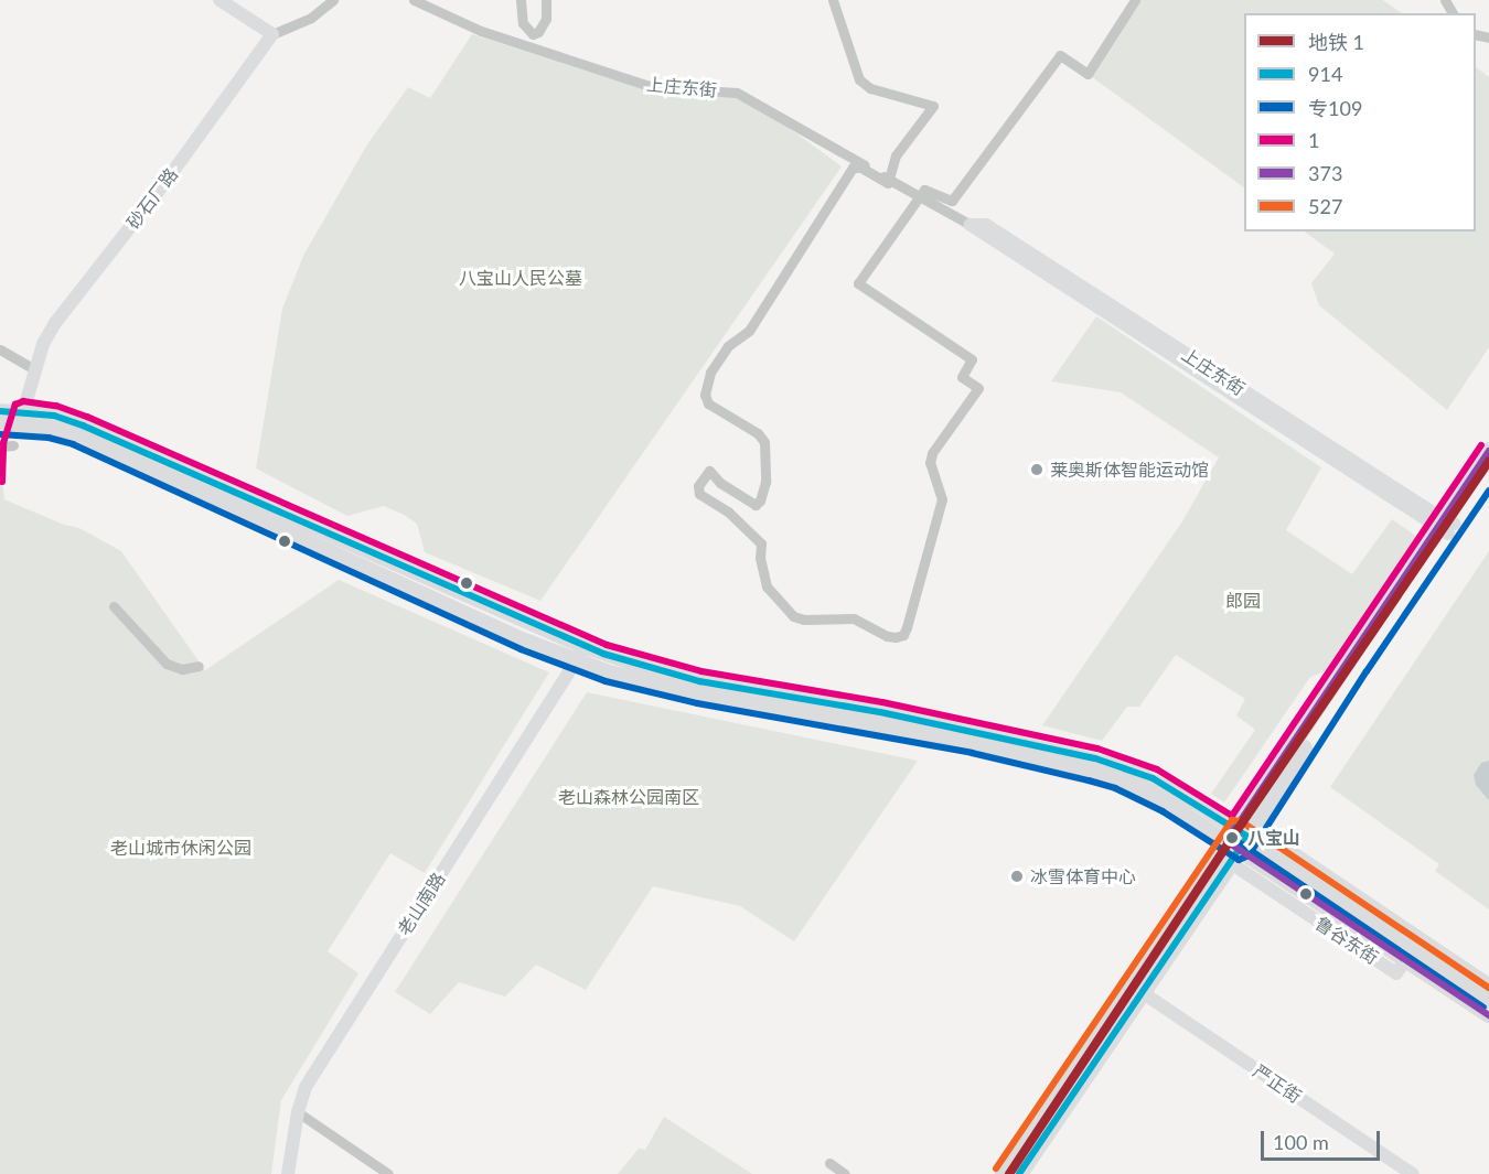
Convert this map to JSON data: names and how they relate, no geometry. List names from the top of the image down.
{
  "streets": {
    "main road": [
      "上庄东街",
      "砂石厂路",
      "老山南路",
      "鲁谷东街",
      "严正街"
    ]
  },
  "parks": [
    "八宝山人民公墓",
    "郎园",
    "老山森林公园南区",
    "老山城市休闲公园"
  ],
  "places": ["莱奥斯体智能运动馆", "八宝山", "冰雪体育中心"],
  "lines": [
    "transit line 1",
    "transit line 914",
    "transit line 专109",
    "transit line 373",
    "metro line 1",
    "transit line 527"
  ],
  "legend": [
    "地铁 1",
    "914",
    "专109",
    "1",
    "373",
    "527"
  ],
  "scale_bar": "100 m"
}
